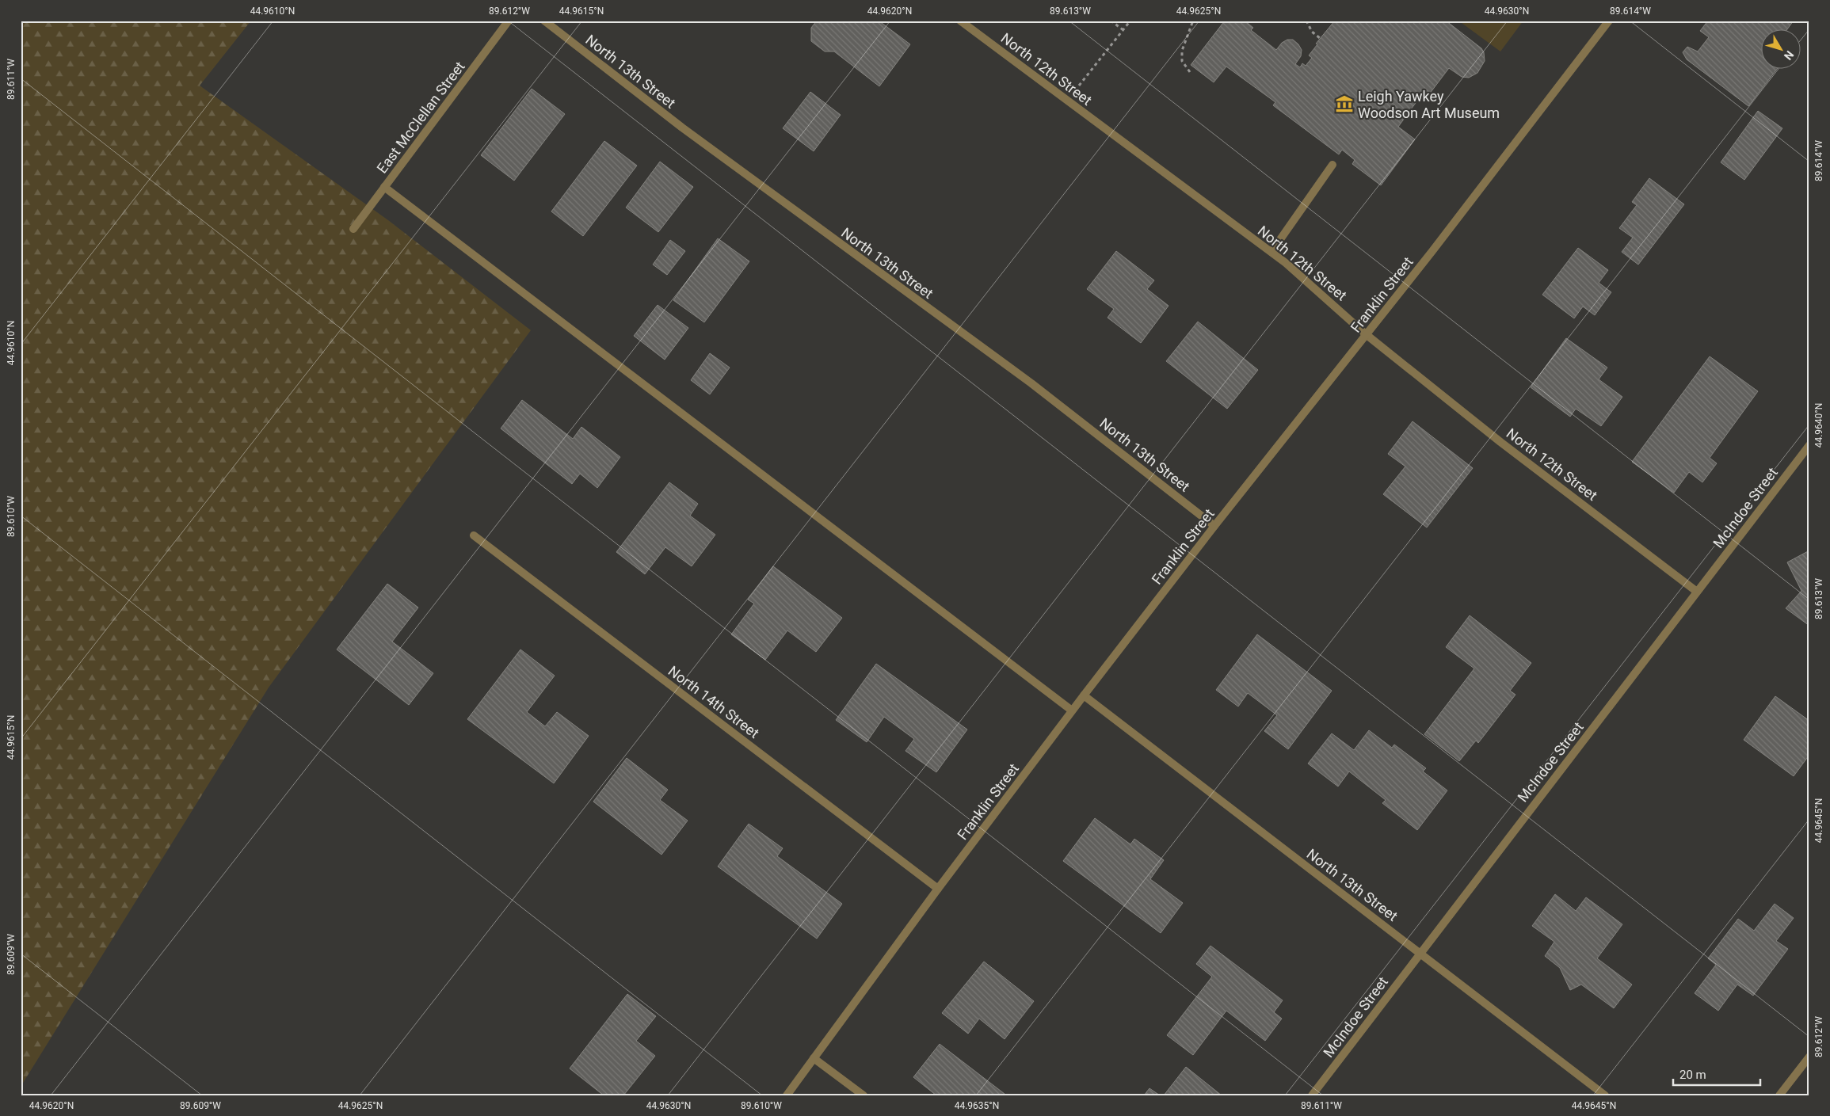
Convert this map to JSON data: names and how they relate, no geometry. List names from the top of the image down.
{
  "streets": {
    "street": [
      "North 12th Street",
      "North 13th Street",
      "East McClellan Street",
      "Franklin Street",
      "McIndoe Street",
      "North 14th Street"
    ]
  },
  "crossings": [
    ["North 12th Street", "Franklin Street"],
    ["North 12th Street", "McIndoe Street"],
    ["North 13th Street", "Franklin Street"],
    ["North 13th Street", "McIndoe Street"],
    ["Franklin Street", "North 14th Street"]
  ],
  "places": {
    "museum": ["Leigh Yawkey Woodson Art Museum"]
  },
  "scale_bar": "20 m",
  "north": "bottom right",
  "coordinates": [
    "44.9610°N",
    "89.612°W",
    "44.9615°N",
    "44.9620°N",
    "89.613°W",
    "44.9625°N",
    "44.9630°N",
    "89.614°W",
    "89.611°W",
    "44.9640°N",
    "89.610°W",
    "44.9645°N",
    "89.609°W",
    "44.9635°N"
  ]
}
